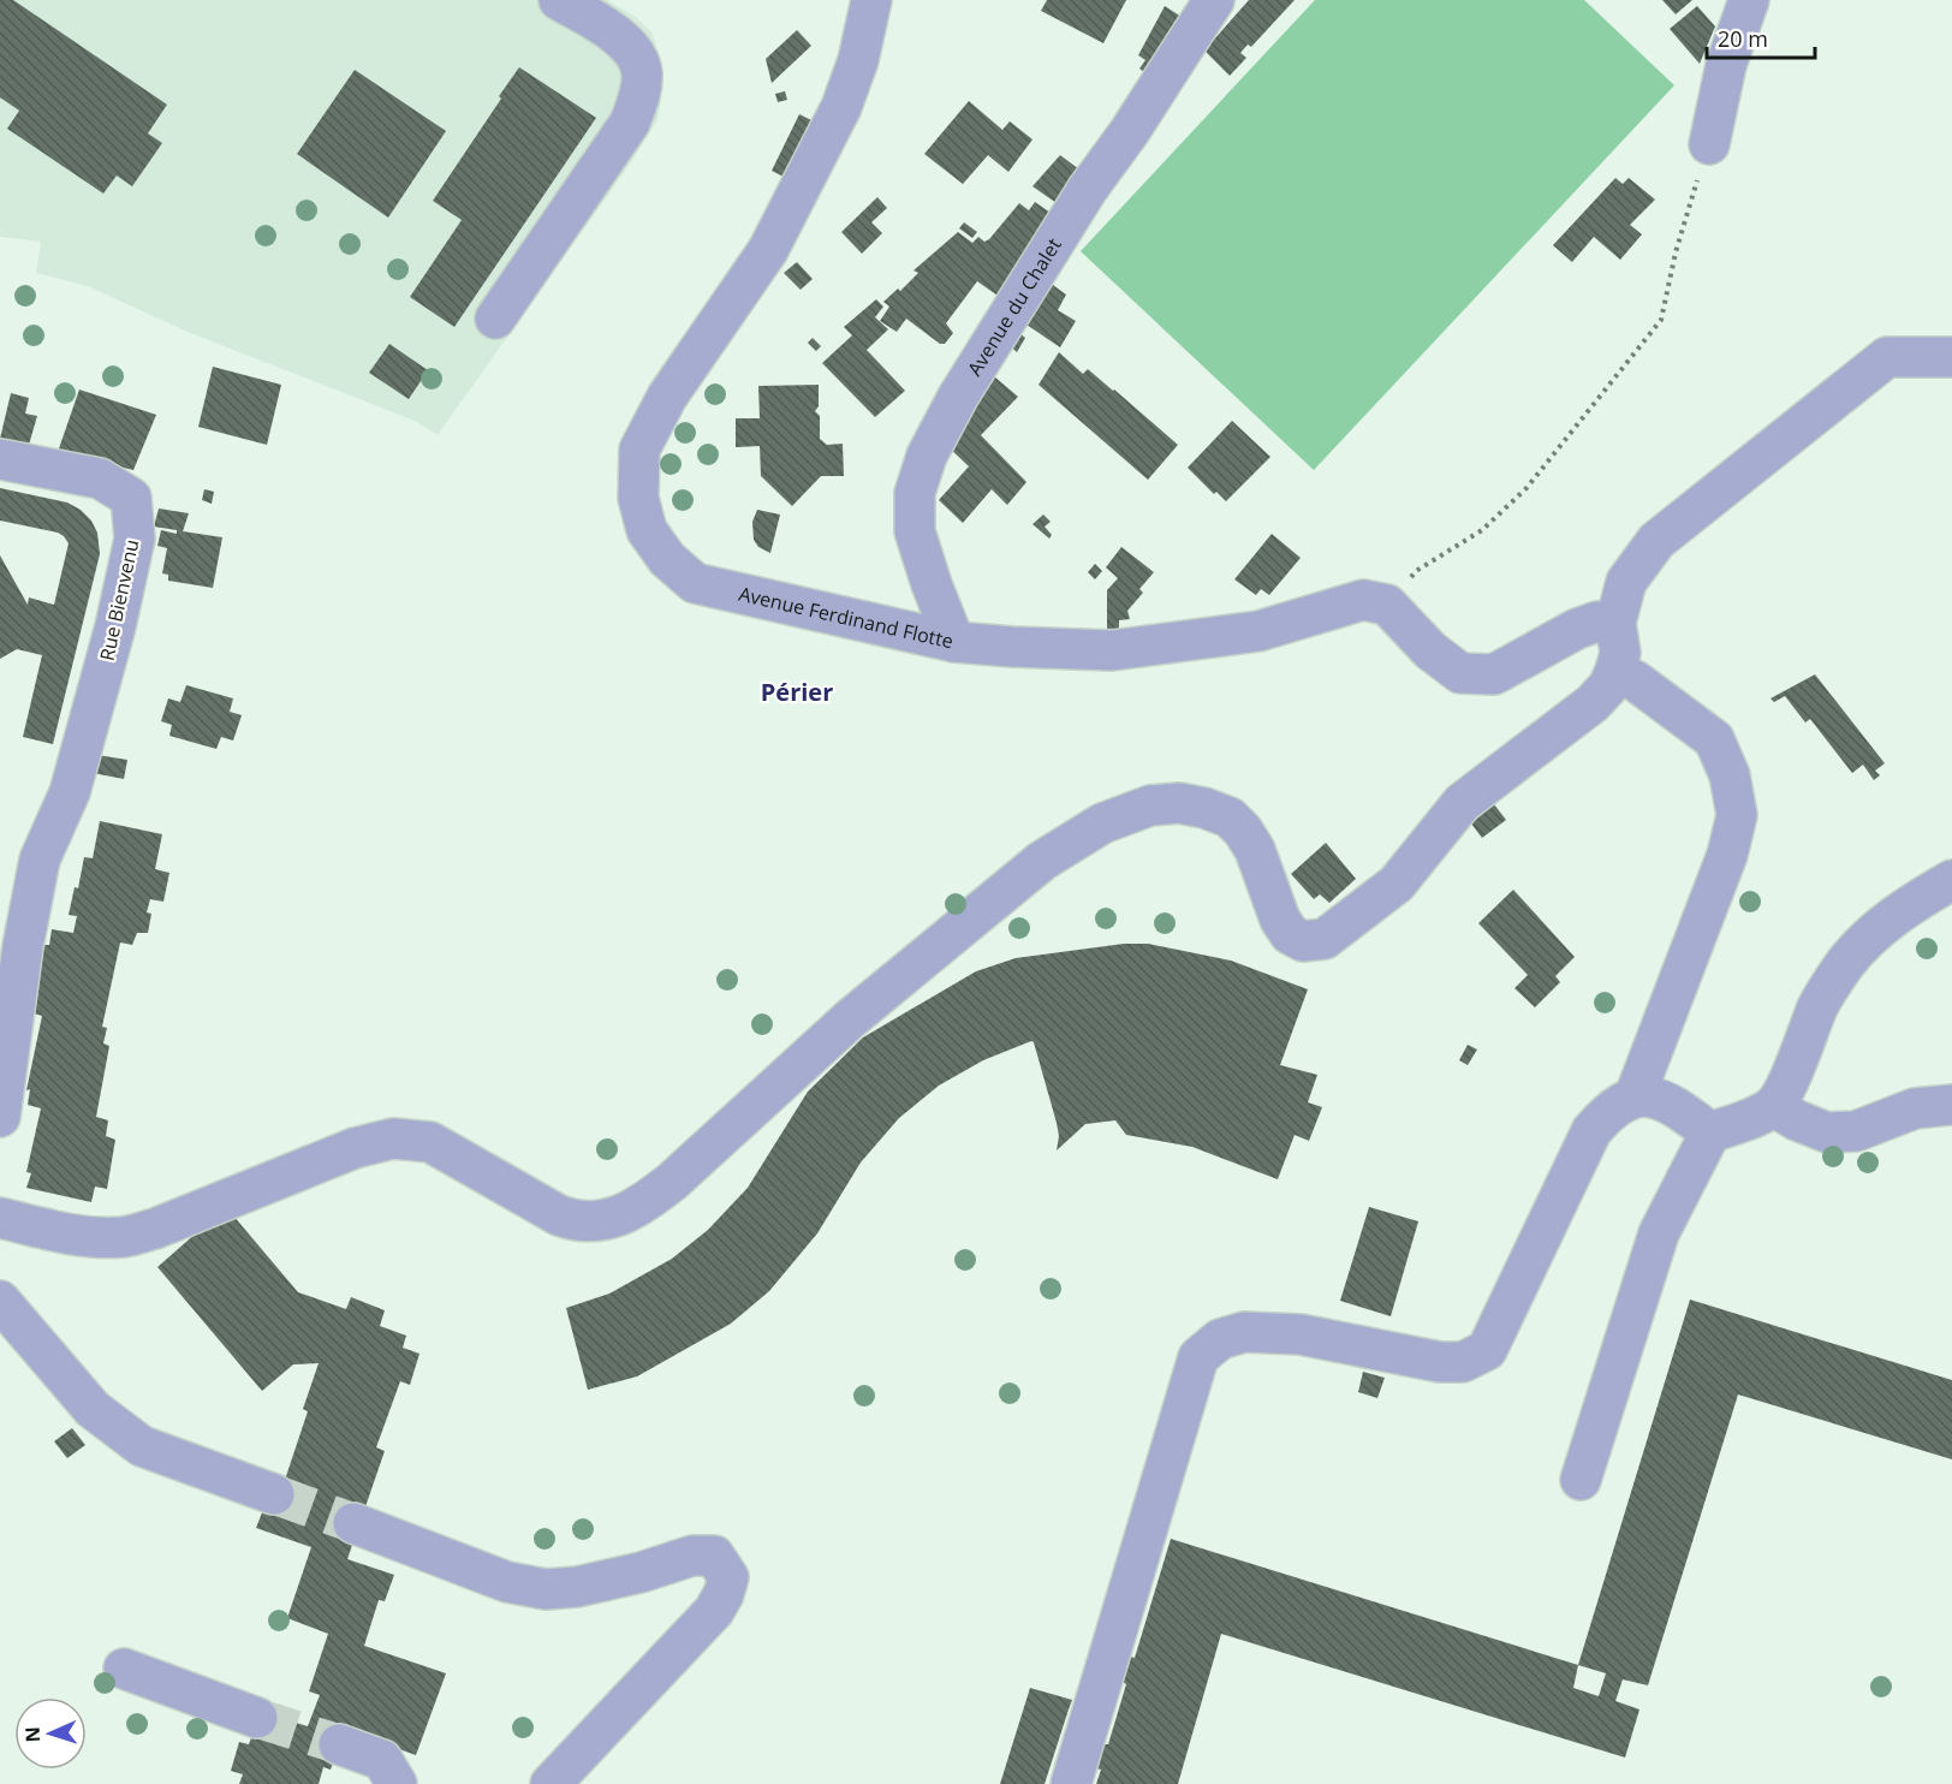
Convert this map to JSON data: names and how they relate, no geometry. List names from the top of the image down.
{
  "streets": {
    "street": ["Avenue du Chalet", "Rue Bienvenu", "Avenue Ferdinand Flotte"]
  },
  "crossings": [
    ["Avenue du Chalet", "Avenue Ferdinand Flotte"]
  ],
  "districts": ["Périer"],
  "scale_bar": "20 m",
  "north": "left"
}
